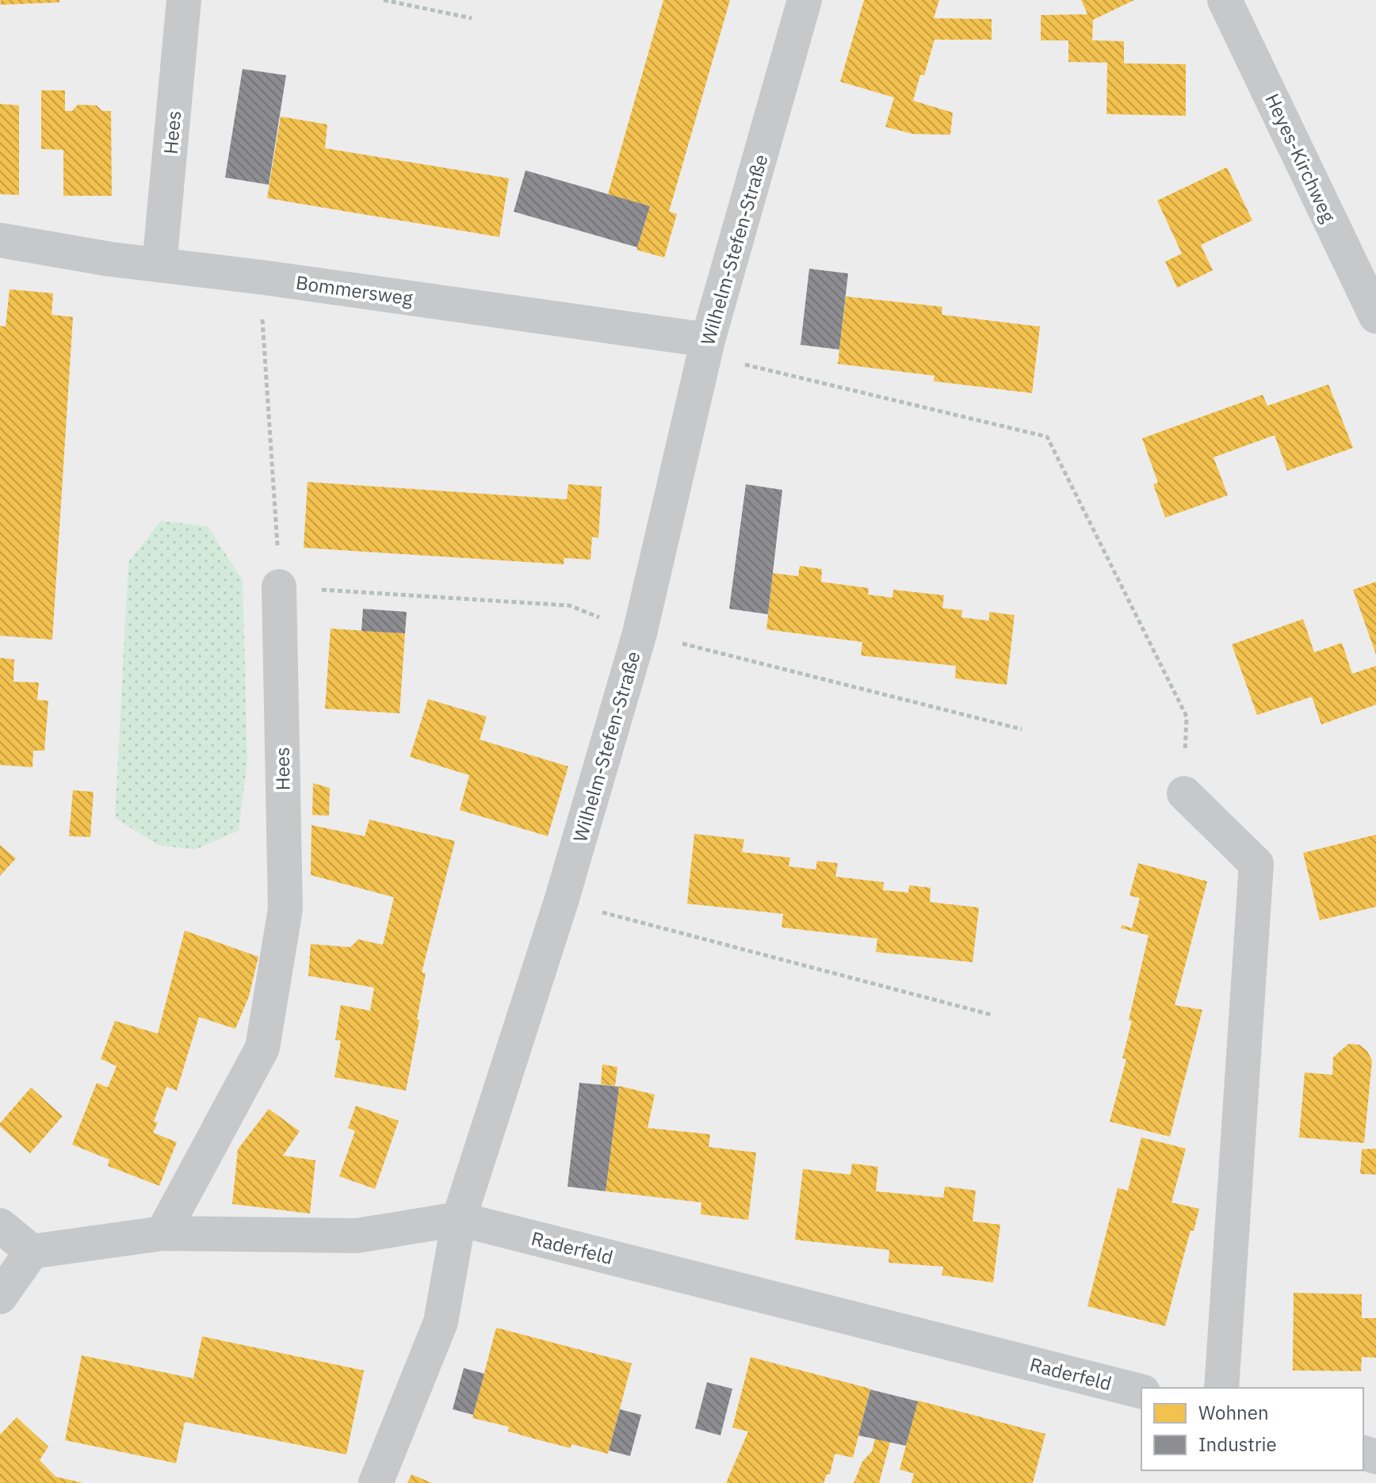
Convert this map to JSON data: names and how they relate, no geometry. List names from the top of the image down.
{
  "streets": {
    "street": [
      "Hees",
      "Heyes-Kirchweg",
      "Wilhelm-Stefen-Straße",
      "Bommersweg",
      "Raderfeld"
    ]
  },
  "crossings": [
    ["Hees", "Bommersweg"],
    ["Hees", "Raderfeld"],
    ["Wilhelm-Stefen-Straße", "Bommersweg"],
    ["Wilhelm-Stefen-Straße", "Raderfeld"]
  ],
  "legend": ["Wohnen", "Industrie"]
}
